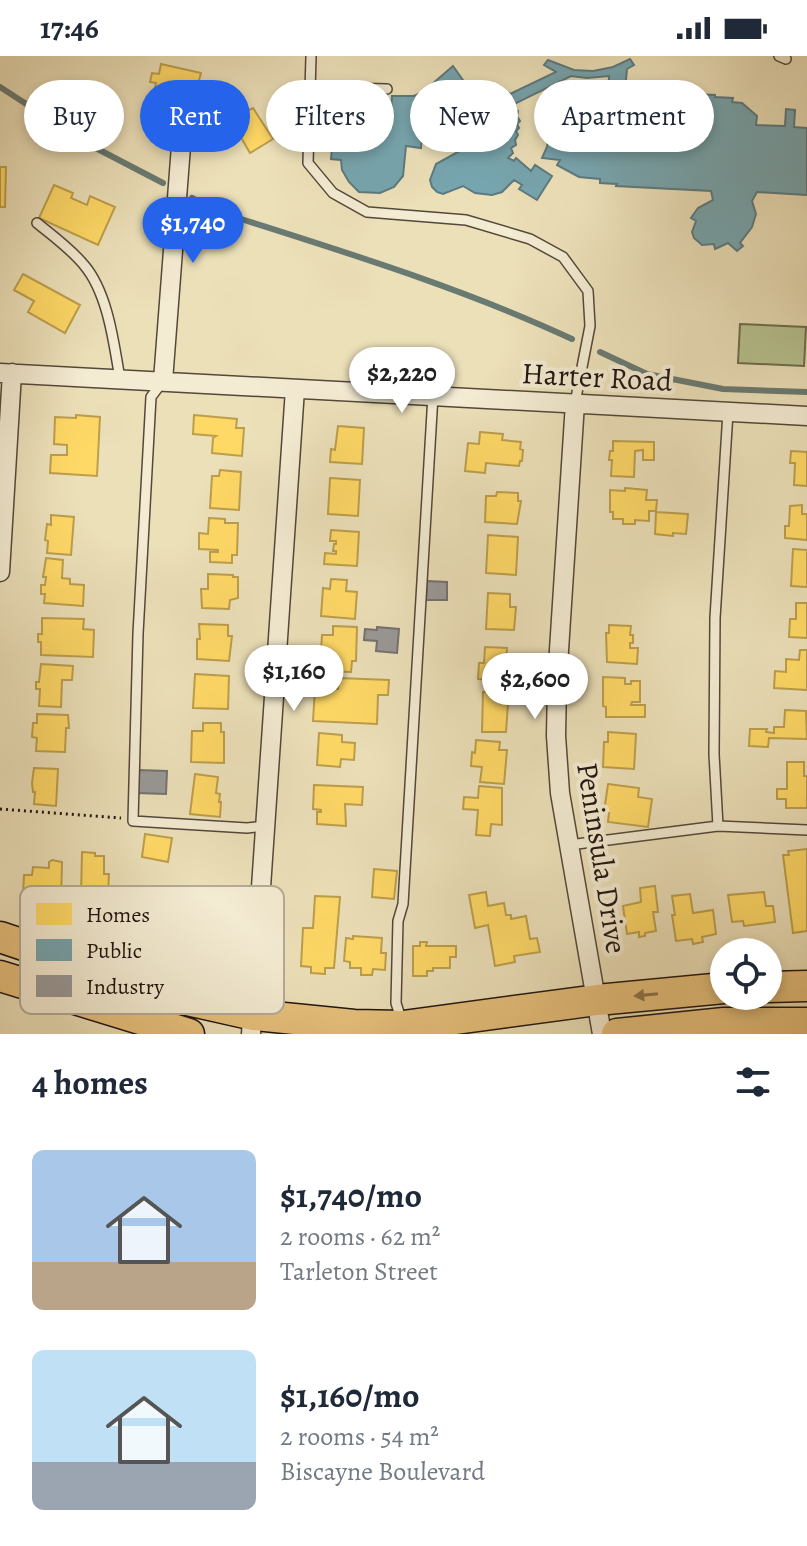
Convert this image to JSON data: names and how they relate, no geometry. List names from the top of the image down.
{
  "streets": {
    "street": ["Harter Road", "Peninsula Drive"]
  },
  "crossings": [
    ["Harter Road", "Peninsula Drive"]
  ],
  "legend": ["Homes", "Public", "Industry"],
  "page": {
    "status": "17:46",
    "chip": [
      "Buy",
      "Rent",
      "Filters",
      "New",
      "Apartment"
    ],
    "price": [
      "$1,740",
      "$2,220",
      "$1,160",
      "$2,600"
    ],
    "heading": "4 homes",
    "list": [
      {
        "name": "$1,740/mo",
        "note": "2 rooms · 62 m² · Tarleton Street"
      },
      {
        "name": "$1,160/mo",
        "note": "2 rooms · 54 m² · Biscayne Boulevard"
      }
    ]
  }
}
